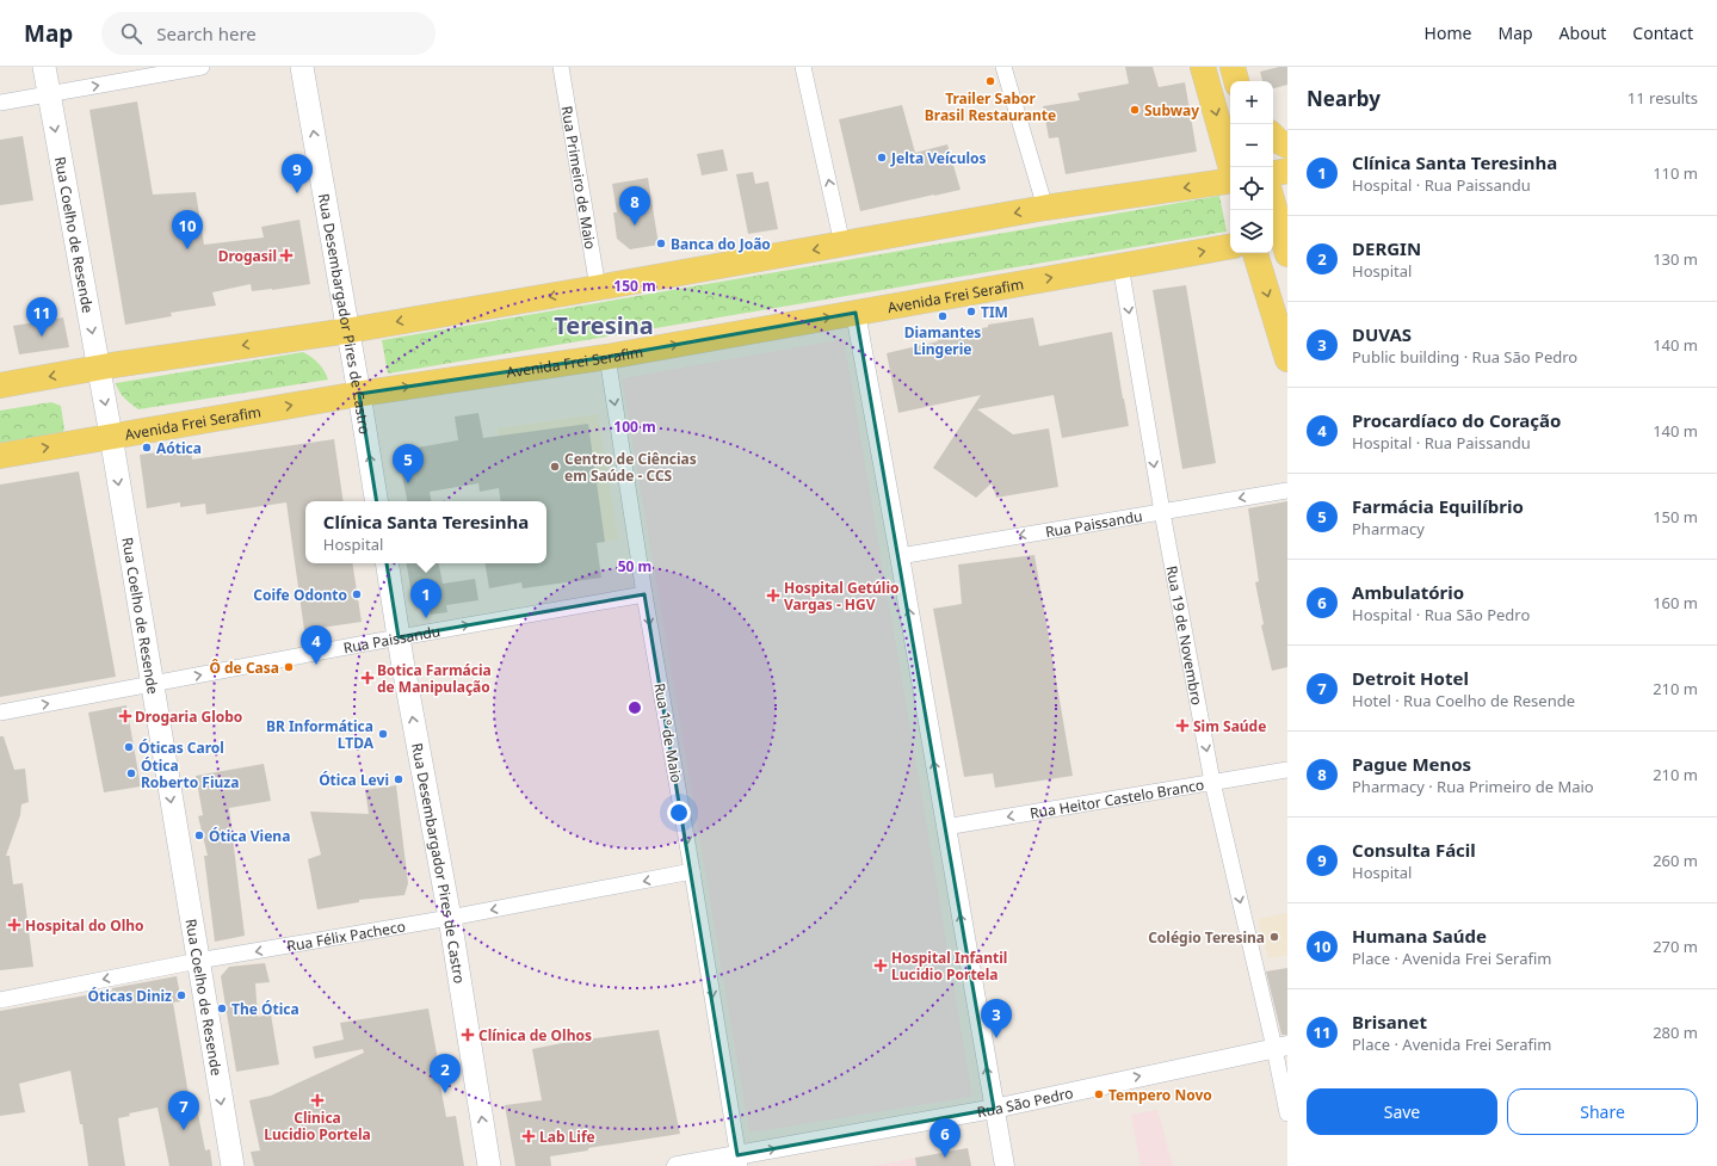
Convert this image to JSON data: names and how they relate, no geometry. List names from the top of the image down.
{
  "streets": {
    "main road": ["Rua Coelho de Resende", "Avenida Frei Serafim", "Rua Desembargador Pires de Castro"],
    "street": [
      "Rua Primeiro de Maio",
      "Rua Paissandu",
      "Rua 19 de Novembro",
      "Rua 1º de Maio",
      "Rua Heitor Castelo Branco",
      "Rua Félix Pacheco",
      "Rua São Pedro"
    ]
  },
  "crossings": [
    ["Rua Coelho de Resende", "Avenida Frei Serafim"],
    ["Rua Coelho de Resende", "Rua Paissandu"],
    ["Rua Coelho de Resende", "Rua Félix Pacheco"],
    ["Avenida Frei Serafim", "Rua Desembargador Pires de Castro"],
    ["Avenida Frei Serafim", "Rua 19 de Novembro"],
    ["Avenida Frei Serafim", "Rua 1º de Maio"],
    ["Rua Desembargador Pires de Castro", "Rua Paissandu"],
    ["Rua Desembargador Pires de Castro", "Rua Félix Pacheco"],
    ["Rua Paissandu", "Rua 19 de Novembro"],
    ["Rua Paissandu", "Rua 1º de Maio"],
    ["Rua 19 de Novembro", "Rua Heitor Castelo Branco"],
    ["Rua 19 de Novembro", "Rua São Pedro"],
    ["Rua 1º de Maio", "Rua Félix Pacheco"],
    ["Rua 1º de Maio", "Rua São Pedro"]
  ],
  "one_way": [
    "Rua Coelho de Resende",
    "Rua Desembargador Pires de Castro",
    "Rua 19 de Novembro",
    "Rua 1º de Maio",
    "Rua Heitor Castelo Branco",
    "Rua Félix Pacheco",
    "Rua São Pedro"
  ],
  "districts": ["Teresina"],
  "places": {
    "other": [
      "Trailer Sabor Brasil Restaurante",
      "Subway",
      "Jelta Veículos",
      "Banca do João",
      "TIM",
      "Diamantes Lingerie",
      "Aótica",
      "Centro de Ciências em Saúde - CCS",
      "Coife Odonto",
      "Ô de Casa",
      "BR Informática LTDA",
      "Óticas Carol",
      "Ótica Roberto Fiuza",
      "Ótica Levi",
      "Ótica Viena",
      "Colégio Teresina",
      "Óticas Diniz",
      "The Ótica",
      "Tempero Novo"
    ],
    "health": [
      "Drogasil",
      "Hospital Getúlio Vargas - HGV",
      "Botica Farmácia de Manipulação",
      "Drogaria Globo",
      "Sim Saúde",
      "Hospital do Olho",
      "Hospital Infantil Lucidio Portela",
      "Clínica de Olhos",
      "Clinica Lucidio Portela",
      "Lab Life"
    ]
  },
  "page": {
    "header": "Map",
    "search": "Search here",
    "nav": [
      "Home",
      "Map",
      "About",
      "Contact"
    ],
    "heading": ["Nearby", "11 results"],
    "map_buttons": ["+", "−"],
    "list": [
      {
        "mark": "1",
        "name": "Clínica Santa Teresinha",
        "note": "Hospital · Rua Paissandu",
        "value": "110 m"
      },
      {
        "mark": "2",
        "name": "DERGIN",
        "note": "Hospital",
        "value": "130 m"
      },
      {
        "mark": "3",
        "name": "DUVAS",
        "note": "Public building · Rua São Pedro",
        "value": "140 m"
      },
      {
        "mark": "4",
        "name": "Procardíaco do Coração",
        "note": "Hospital · Rua Paissandu",
        "value": "140 m"
      },
      {
        "mark": "5",
        "name": "Farmácia Equilíbrio",
        "note": "Pharmacy",
        "value": "150 m"
      },
      {
        "mark": "6",
        "name": "Ambulatório",
        "note": "Hospital · Rua São Pedro",
        "value": "160 m"
      },
      {
        "mark": "7",
        "name": "Detroit Hotel",
        "note": "Hotel · Rua Coelho de Resende",
        "value": "210 m"
      },
      {
        "mark": "8",
        "name": "Pague Menos",
        "note": "Pharmacy · Rua Primeiro de Maio",
        "value": "210 m"
      },
      {
        "mark": "9",
        "name": "Consulta Fácil",
        "note": "Hospital",
        "value": "260 m"
      },
      {
        "mark": "10",
        "name": "Humana Saúde",
        "note": "Place · Avenida Frei Serafim",
        "value": "270 m"
      },
      {
        "mark": "11",
        "name": "Brisanet",
        "note": "Place · Avenida Frei Serafim",
        "value": "280 m"
      }
    ],
    "pins": [
      "9",
      "8",
      "10",
      "11",
      "5",
      "1",
      "4",
      "3",
      "2",
      "7",
      "6"
    ],
    "popup": ["Clínica Santa Teresinha", "Hospital"],
    "buttons": ["Save", "Share"]
  },
  "rings": ["150 m", "100 m", "50 m"]
}
